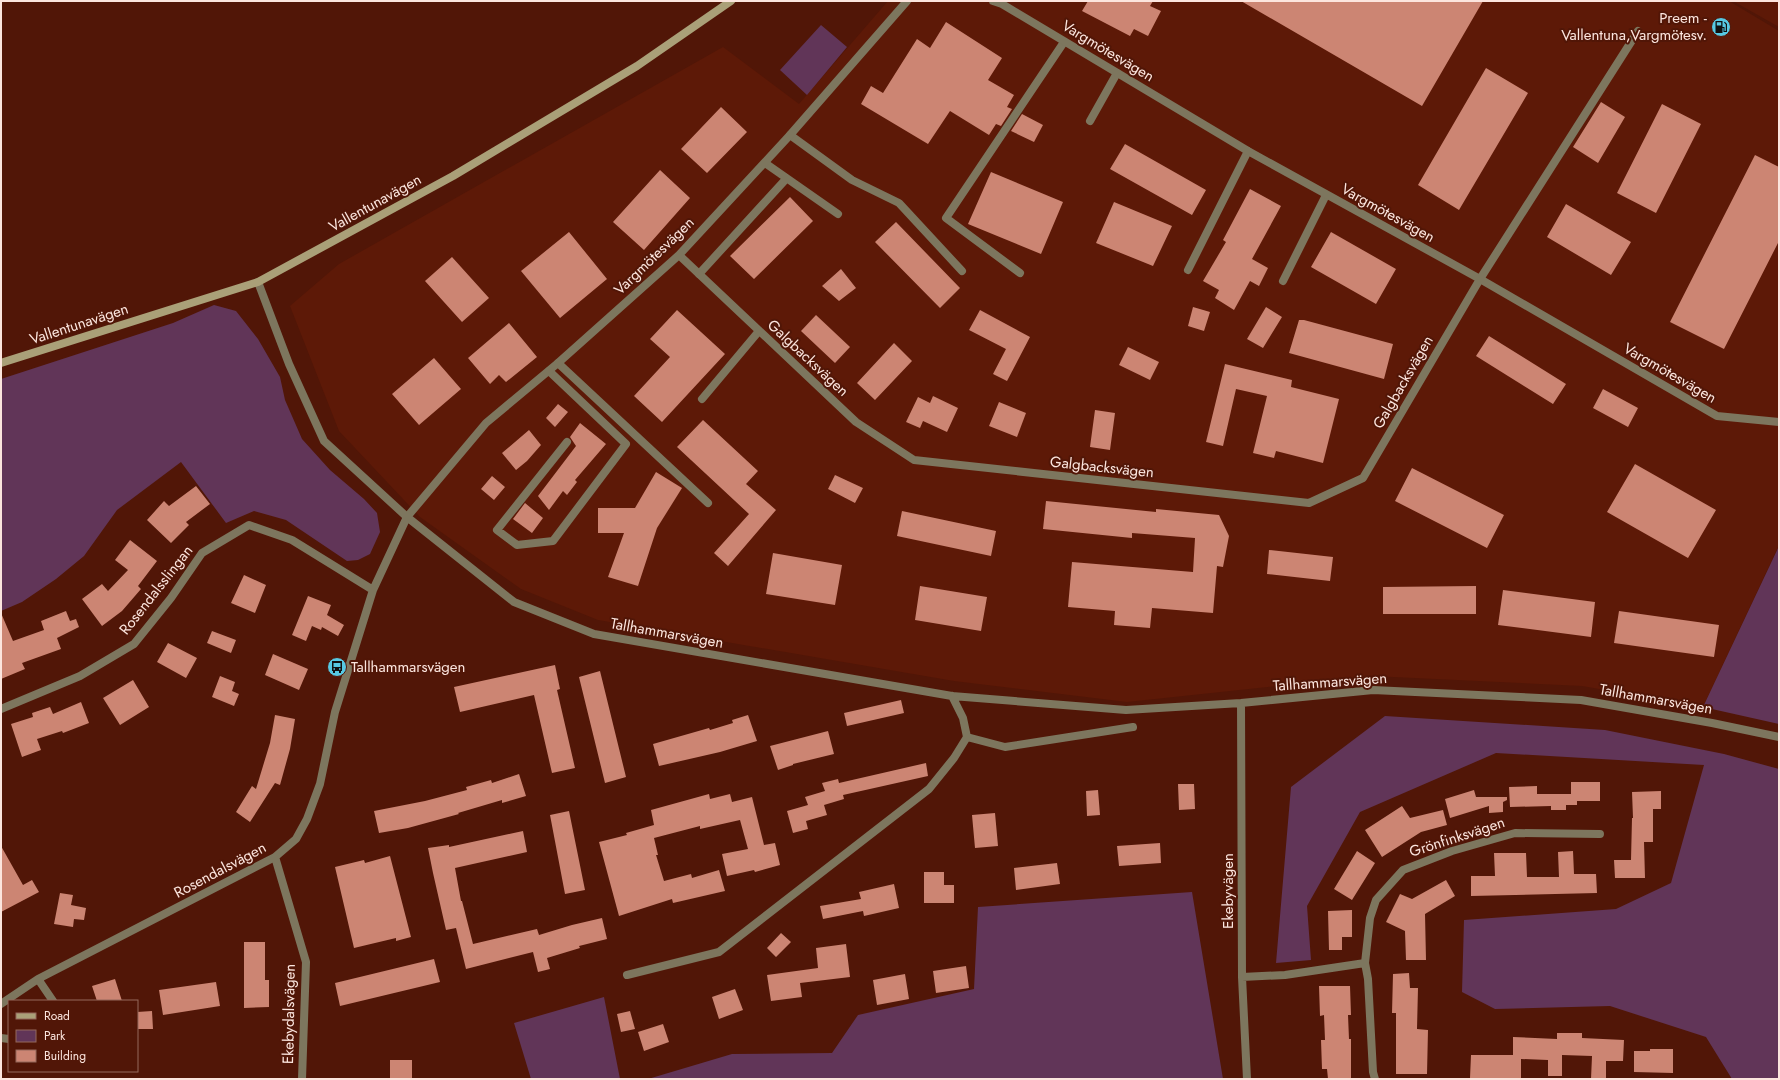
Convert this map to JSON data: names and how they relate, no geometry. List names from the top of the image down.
{
  "streets": {
    "main road": ["Vallentunavägen"],
    "street": [
      "Vargmötesvägen",
      "Galgbacksvägen",
      "Rosendalsslingan",
      "Tallhammarsvägen",
      "Grönfinksvägen",
      "Rosendalsvägen",
      "Ekebyvägen",
      "Ekebydalsvägen"
    ]
  },
  "crossings": [
    ["Vargmötesvägen", "Galgbacksvägen"],
    ["Vargmötesvägen", "Tallhammarsvägen"],
    ["Vargmötesvägen", "Rosendalsvägen"],
    ["Vallentunavägen", "Tallhammarsvägen"],
    ["Rosendalsslingan", "Rosendalsvägen"],
    ["Tallhammarsvägen", "Rosendalsvägen"],
    ["Tallhammarsvägen", "Ekebyvägen"],
    ["Rosendalsvägen", "Ekebydalsvägen"]
  ],
  "places": {
    "fuel station": ["Preem - Vallentuna,Vargmötesv."],
    "bus stop": ["Tallhammarsvägen"]
  },
  "legend": ["Road", "Park", "Building"]
}
